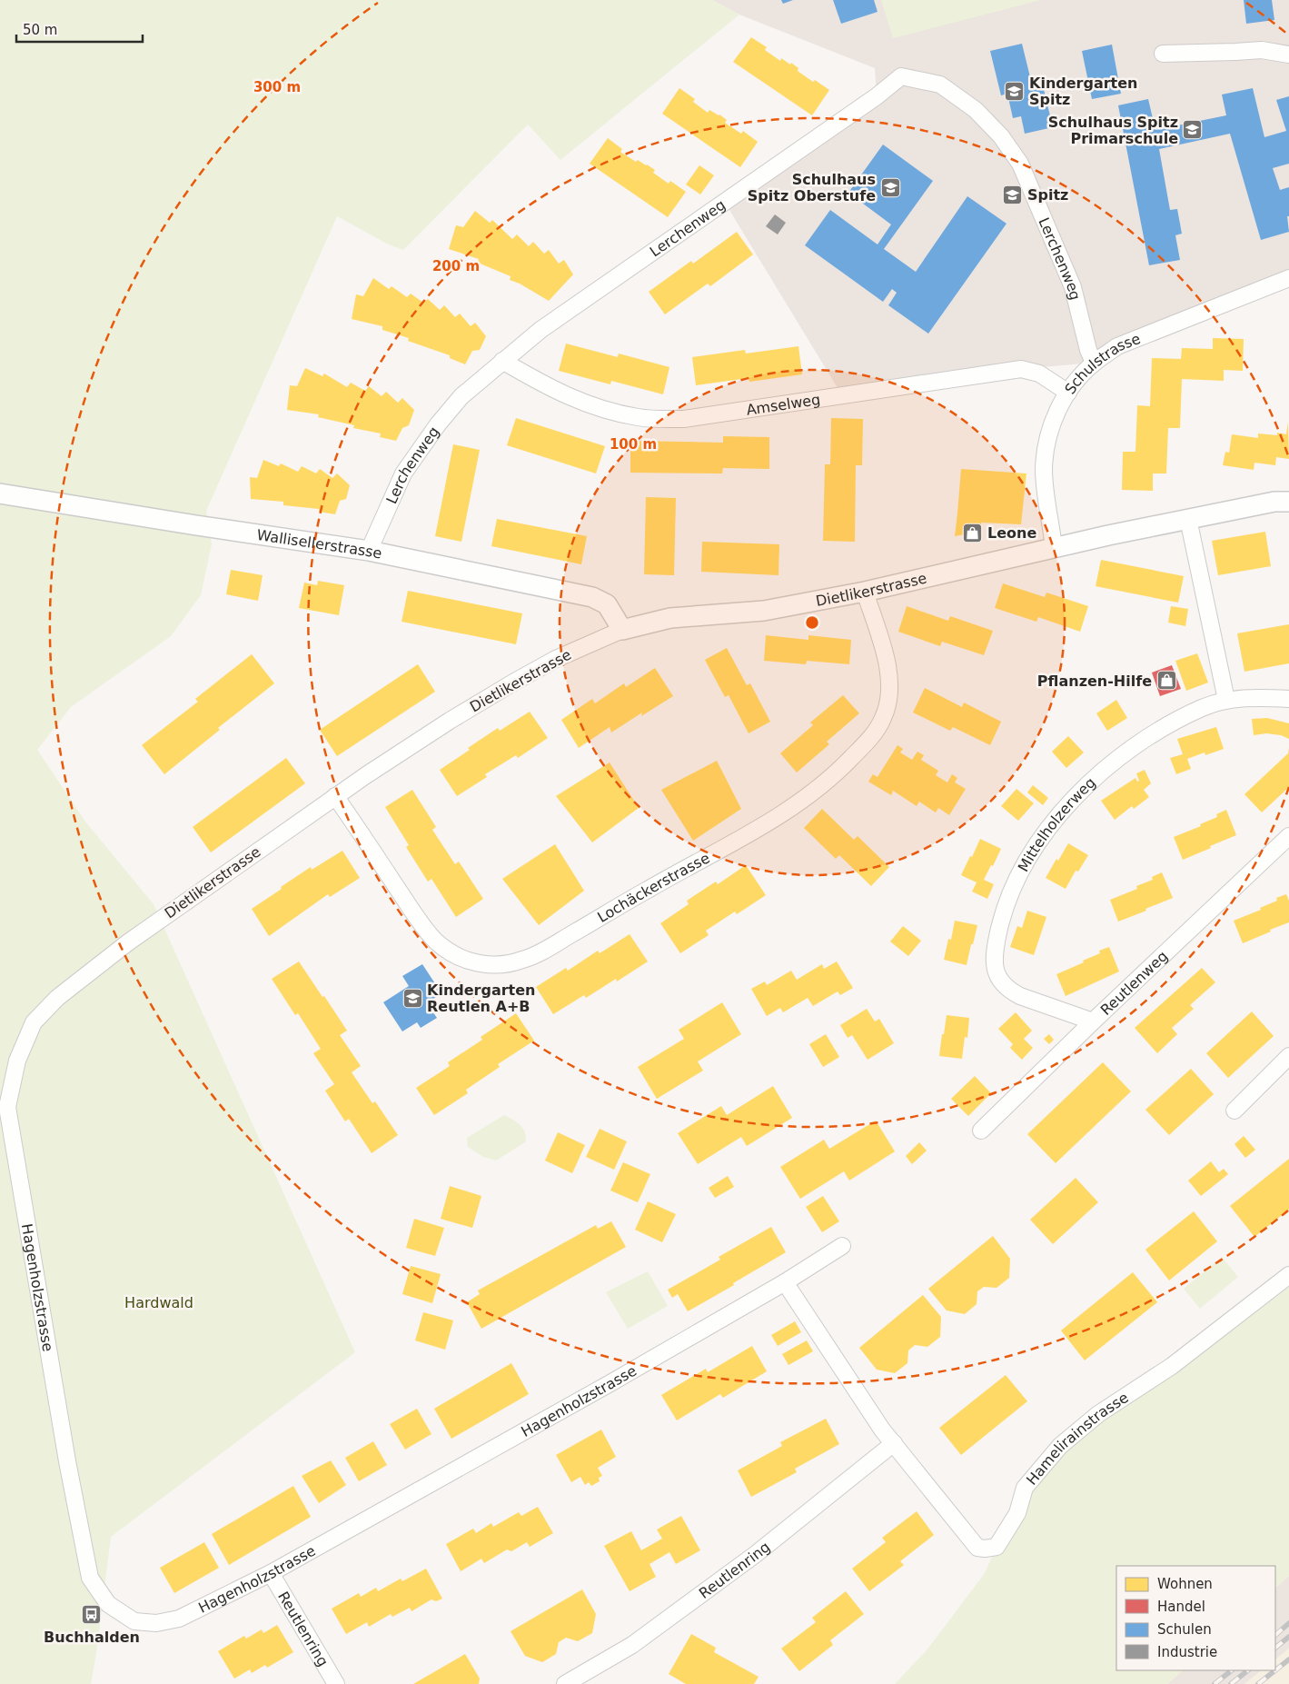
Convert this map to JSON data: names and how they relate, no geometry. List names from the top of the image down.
{
  "streets": {
    "street": [
      "Lerchenweg",
      "Schulstrasse",
      "Amselweg",
      "Wallisellerstrasse",
      "Dietlikerstrasse",
      "Mittelholzerweg",
      "Lochäckerstrasse",
      "Reutlenweg",
      "Hagenholzstrasse",
      "Hamelirainstrasse",
      "Reutlenring"
    ]
  },
  "crossings": [
    ["Lerchenweg", "Schulstrasse"],
    ["Lerchenweg", "Amselweg"],
    ["Lerchenweg", "Wallisellerstrasse"],
    ["Schulstrasse", "Amselweg"],
    ["Schulstrasse", "Dietlikerstrasse"],
    ["Wallisellerstrasse", "Dietlikerstrasse"],
    ["Dietlikerstrasse", "Lochäckerstrasse"],
    ["Dietlikerstrasse", "Hagenholzstrasse"],
    ["Mittelholzerweg", "Reutlenweg"],
    ["Hagenholzstrasse", "Hamelirainstrasse"],
    ["Hagenholzstrasse", "Reutlenring"],
    ["Hamelirainstrasse", "Reutlenring"]
  ],
  "parks": ["Hardwald"],
  "places": {
    "school or university": [
      "Kindergarten Spitz",
      "Schulhaus Spitz Primarschule",
      "Schulhaus Spitz Oberstufe",
      "Spitz",
      "Kindergarten Reutlen A+B"
    ],
    "shop": ["Leone", "Pflanzen-Hilfe"],
    "bus stop": ["Buchhalden"]
  },
  "legend": [
    "Wohnen",
    "Handel",
    "Schulen",
    "Industrie"
  ],
  "scale_bar": "50 m",
  "rings": ["300 m", "200 m", "100 m"]
}
